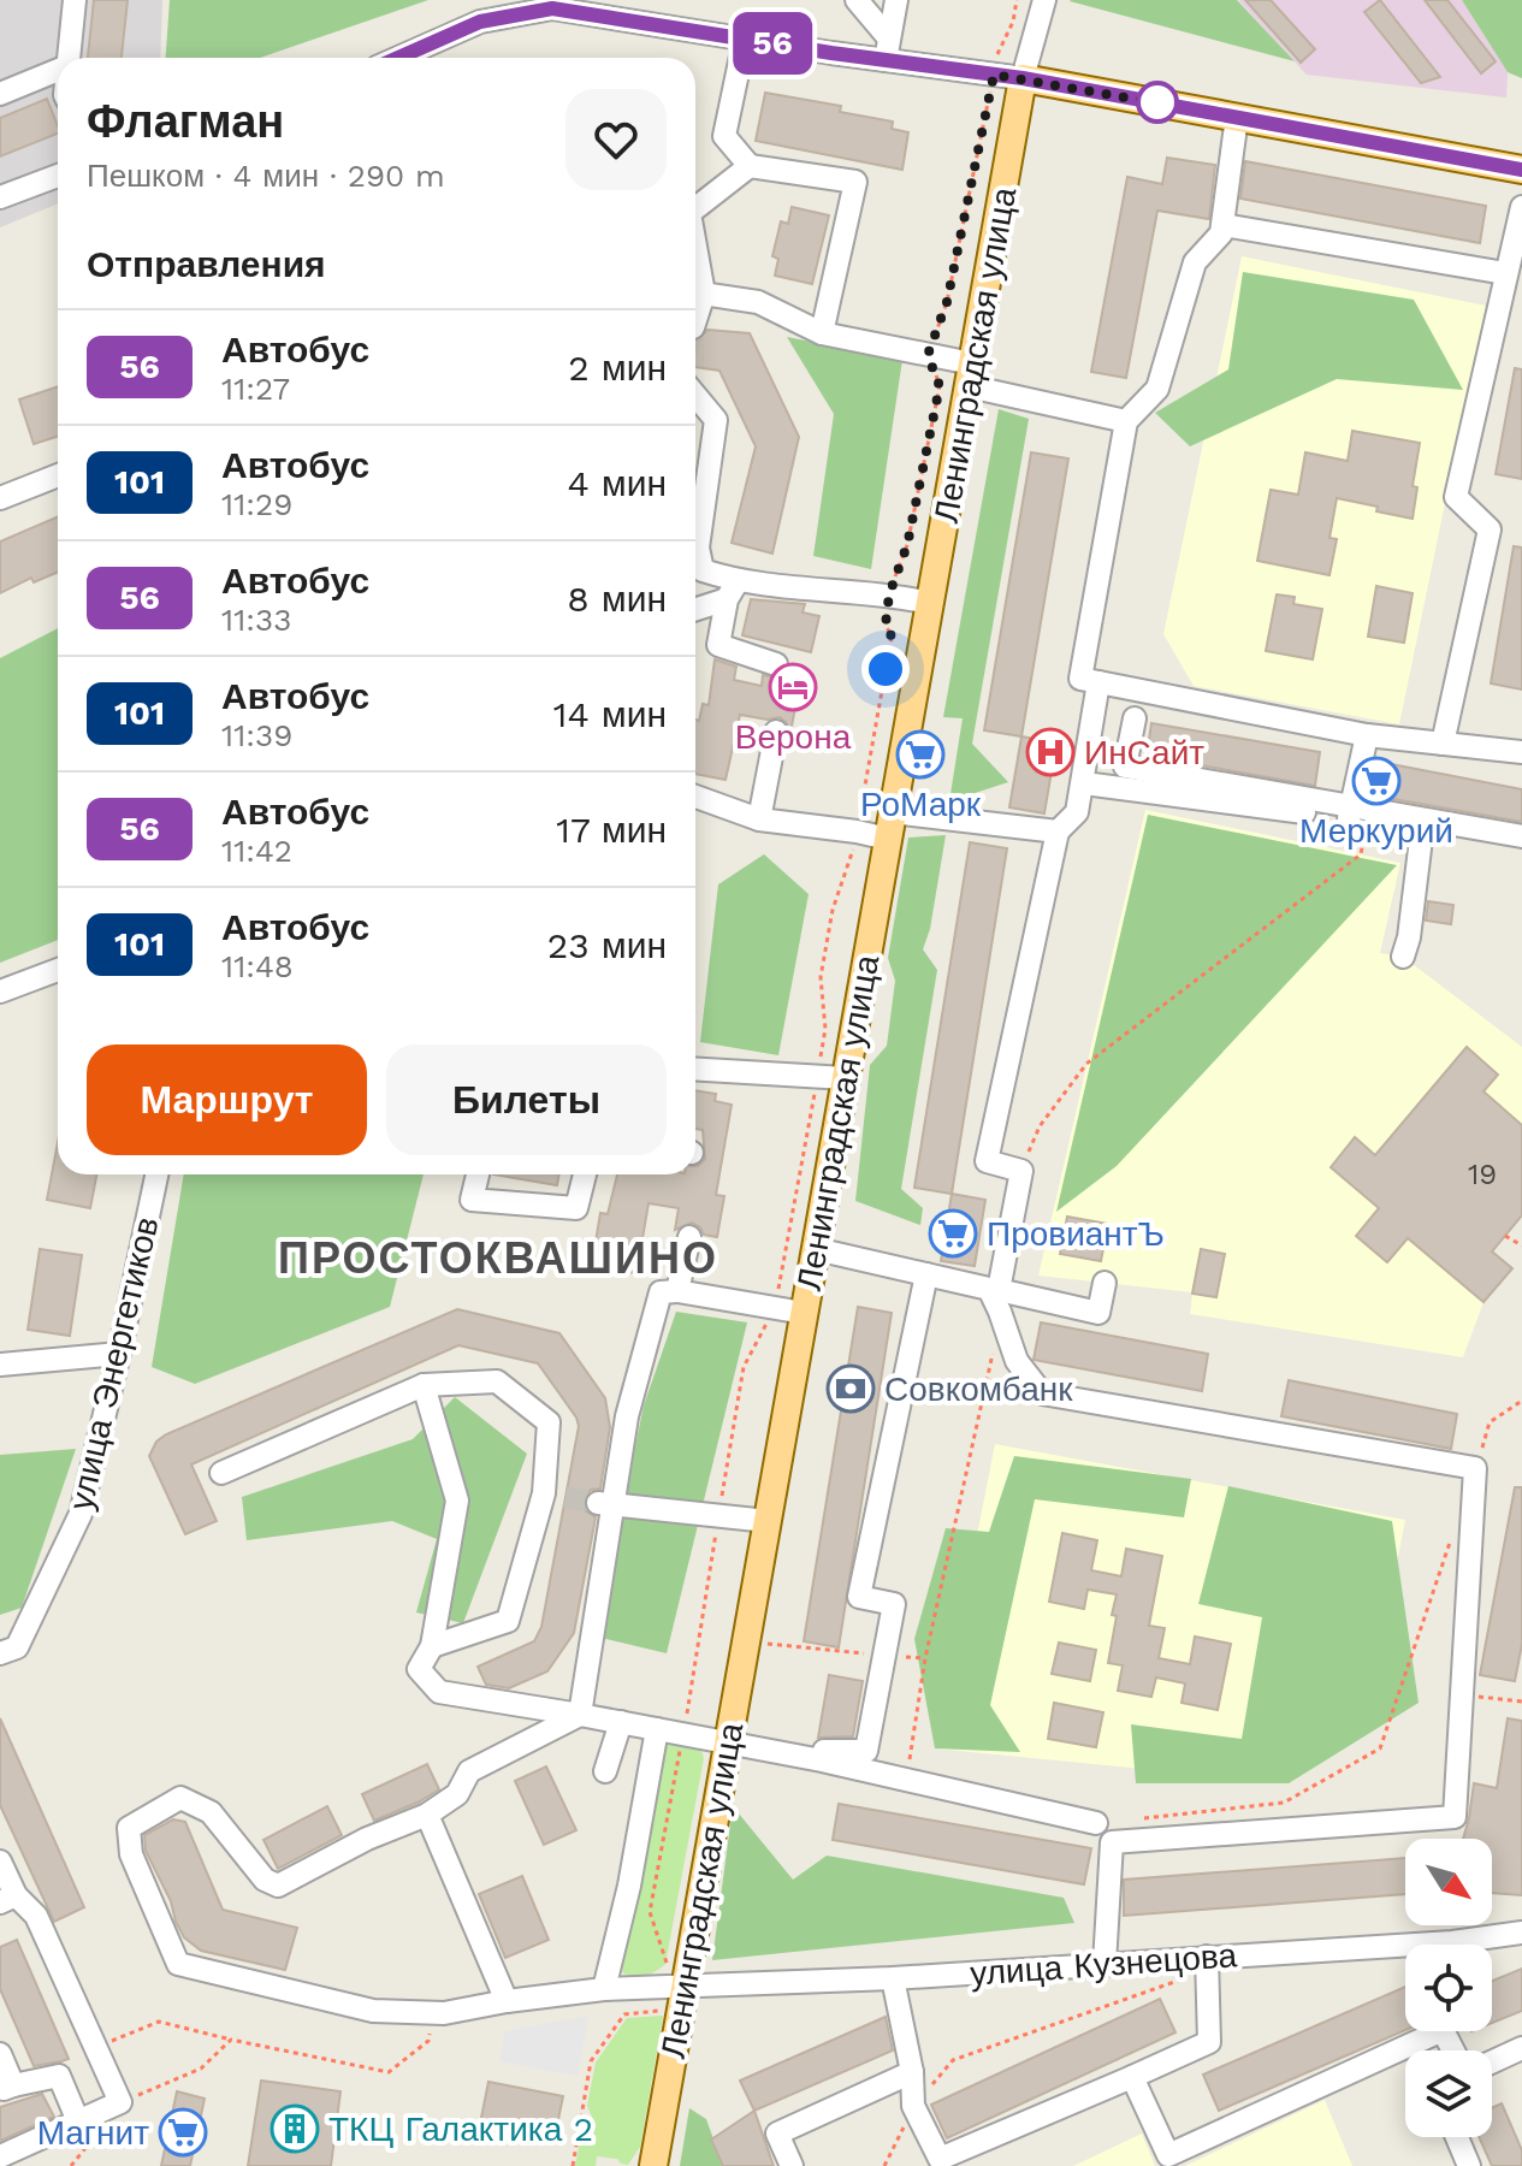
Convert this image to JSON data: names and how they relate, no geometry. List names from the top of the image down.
{
  "streets": {
    "main road": ["Ленинградская улица"],
    "street": ["улица Энергетиков", "улица Кузнецова"]
  },
  "crossings": [
    ["Ленинградская улица", "улица Кузнецова"]
  ],
  "districts": ["ПРОСТОКВАШИНО"],
  "places": {
    "hotel": ["Верона"],
    "hospital": ["ИнСайт"],
    "supermarket": [
      "РоМарк",
      "Меркурий",
      "ПровиантЪ",
      "Магнит"
    ],
    "bank": ["Совкомбанк"],
    "building": ["ТКЦ Галактика 2"]
  },
  "lines": ["bus line 56"],
  "house_numbers": ["19"],
  "north": "bottom right",
  "page": {
    "on_map": "56",
    "heading": [
      ["Флагман", "Пешком · 4 мин · 290 m"],
      "Отправления"
    ],
    "list": [
      {
        "mark": "56",
        "name": "Автобус",
        "note": "11:27",
        "value": "2 мин"
      },
      {
        "mark": "101",
        "name": "Автобус",
        "note": "11:29",
        "value": "4 мин"
      },
      {
        "mark": "56",
        "name": "Автобус",
        "note": "11:33",
        "value": "8 мин"
      },
      {
        "mark": "101",
        "name": "Автобус",
        "note": "11:39",
        "value": "14 мин"
      },
      {
        "mark": "56",
        "name": "Автобус",
        "note": "11:42",
        "value": "17 мин"
      },
      {
        "mark": "101",
        "name": "Автобус",
        "note": "11:48",
        "value": "23 мин"
      }
    ],
    "buttons": ["Маршрут", "Билеты"]
  }
}
